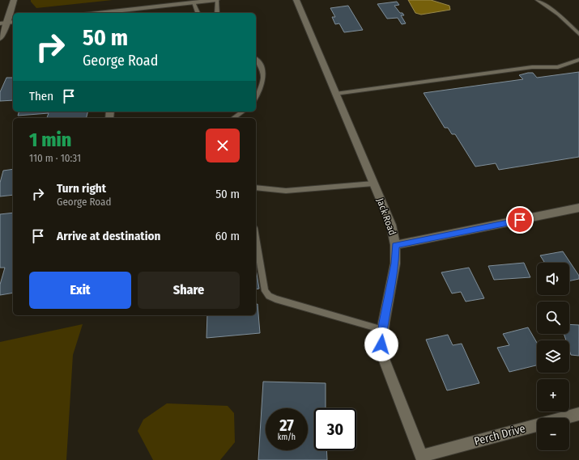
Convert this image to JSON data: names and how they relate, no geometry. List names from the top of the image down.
{
  "streets": {
    "street": ["Jack Road", "Perch Drive"]
  },
  "crossings": [
    ["Jack Road", "Perch Drive"]
  ],
  "page": {
    "turn": ["50 m", "George Road"],
    "then": "Then",
    "heading": ["1 min", "110 m · 10:31"],
    "list": [
      {
        "name": "Turn right",
        "note": "George Road",
        "value": "50 m"
      },
      {
        "name": "Arrive at destination",
        "value": "60 m"
      }
    ],
    "map_buttons": ["+", "−"],
    "buttons": ["Exit", "Share"],
    "speed": "27 km/h",
    "limit": "30"
  }
}
